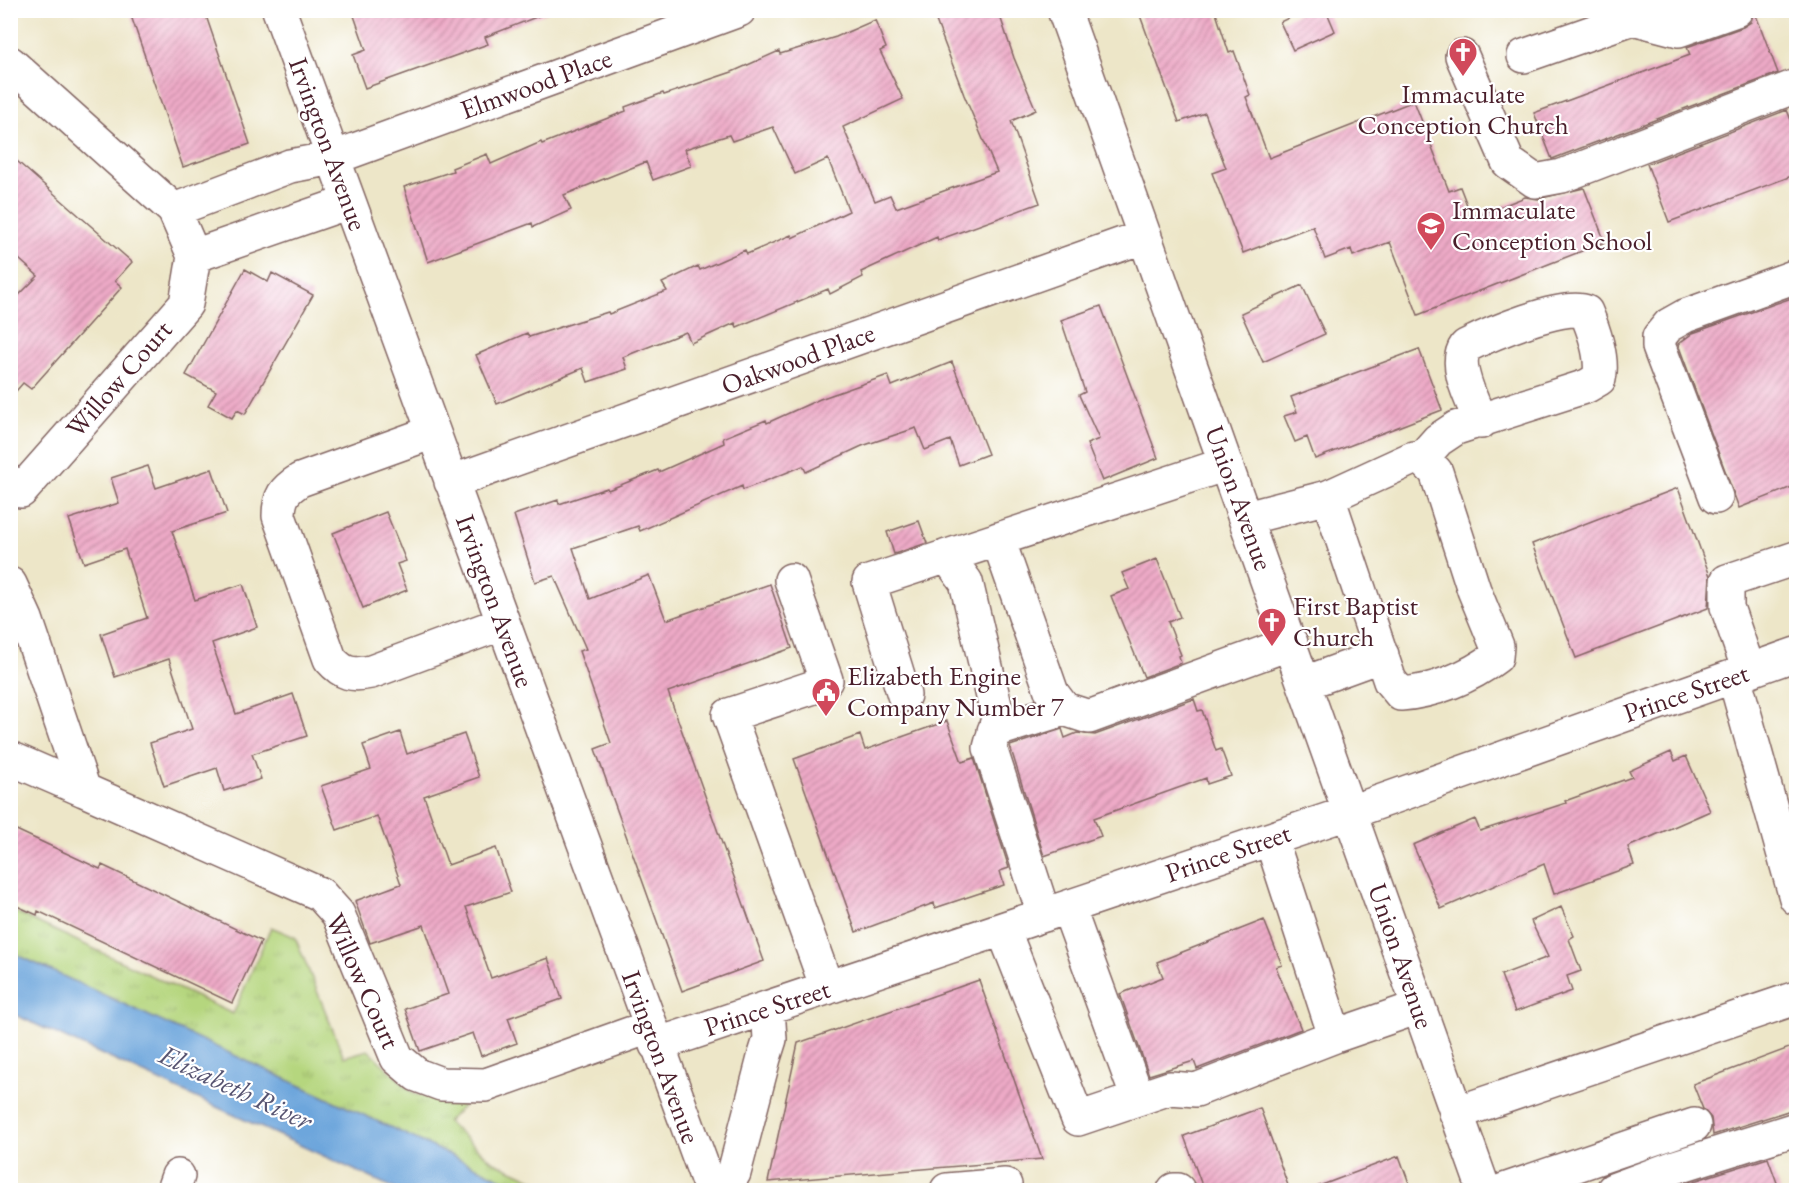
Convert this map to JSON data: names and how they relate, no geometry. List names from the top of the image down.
{
  "streets": {
    "street": [
      "Elmwood Place",
      "Irvington Avenue",
      "Oakwood Place",
      "Willow Court",
      "Union Avenue",
      "Prince Street"
    ]
  },
  "crossings": [
    ["Elmwood Place", "Irvington Avenue"],
    ["Irvington Avenue", "Oakwood Place"],
    ["Irvington Avenue", "Willow Court"],
    ["Irvington Avenue", "Prince Street"],
    ["Oakwood Place", "Union Avenue"],
    ["Willow Court", "Prince Street"],
    ["Union Avenue", "Prince Street"]
  ],
  "water": ["Elizabeth River"],
  "places": {
    "church": ["Immaculate Conception Church", "First Baptist Church"],
    "school or university": ["Immaculate Conception School"],
    "public building": ["Elizabeth Engine Company Number 7"]
  }
}
